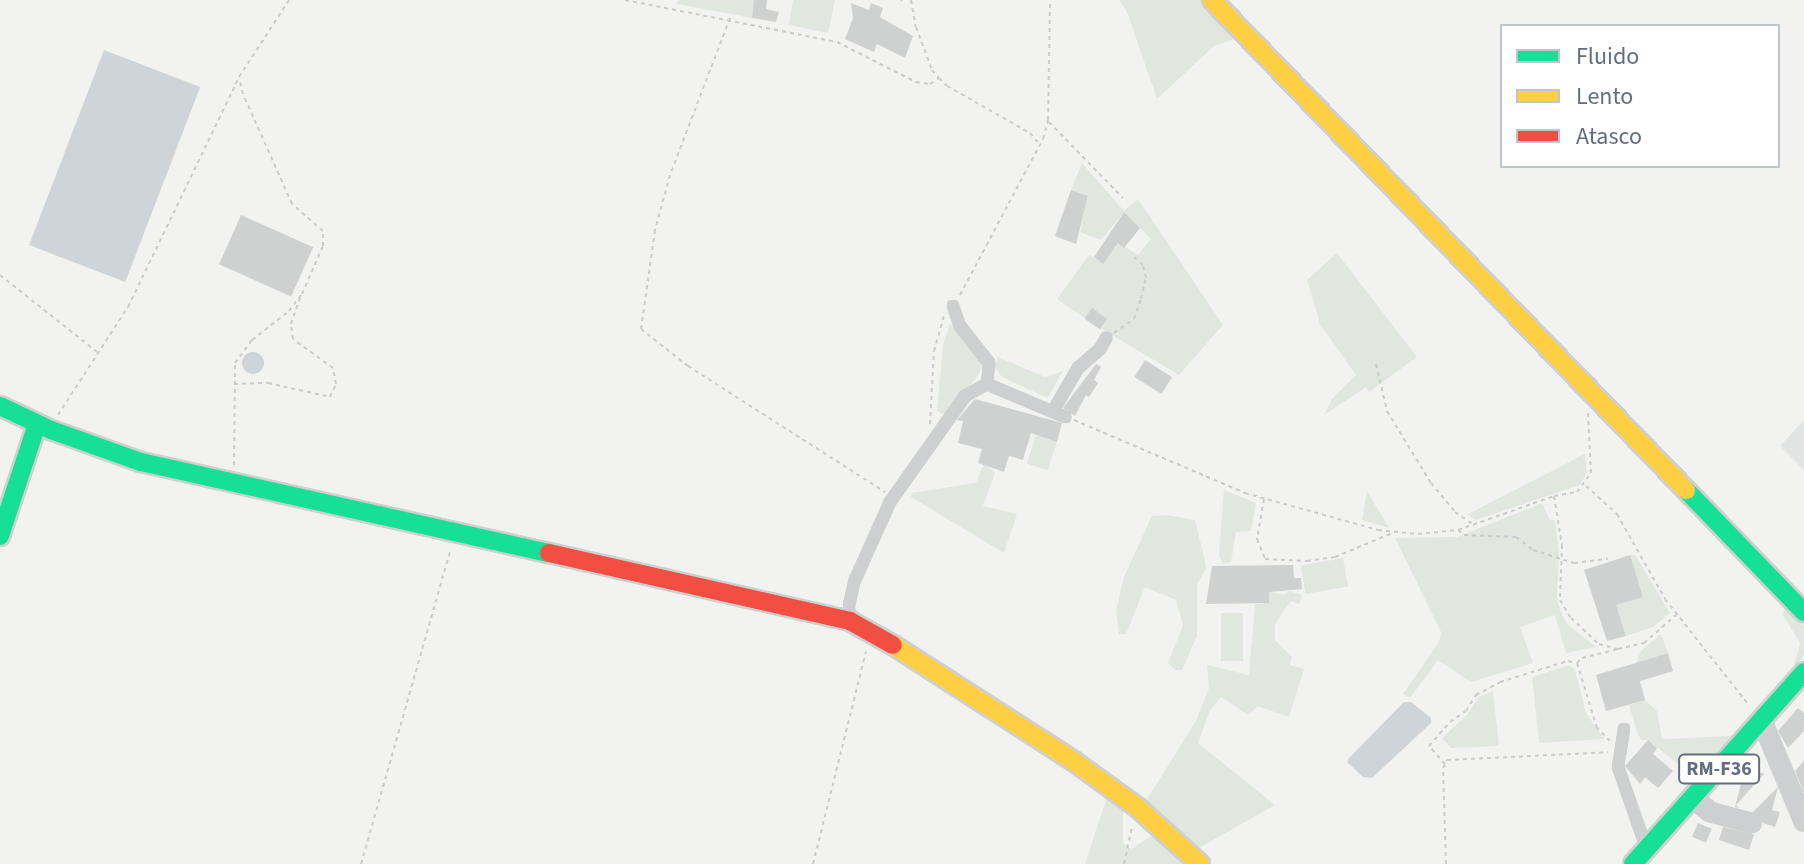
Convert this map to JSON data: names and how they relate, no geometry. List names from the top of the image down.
{
  "streets": {
    "main road": ["RM-F36"]
  },
  "legend": ["Fluido", "Lento", "Atasco"]
}
